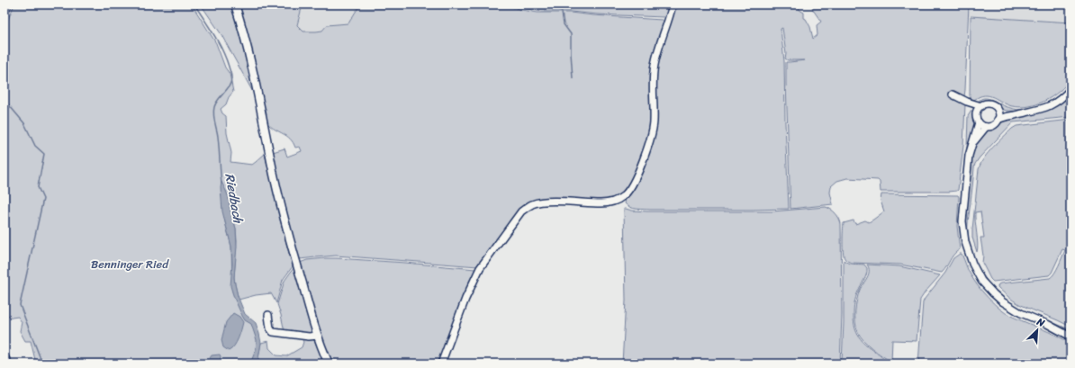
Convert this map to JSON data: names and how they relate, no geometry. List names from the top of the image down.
{
  "water": ["Riedbach"],
  "parks": ["Benninger Ried"],
  "north": "top right"
}
